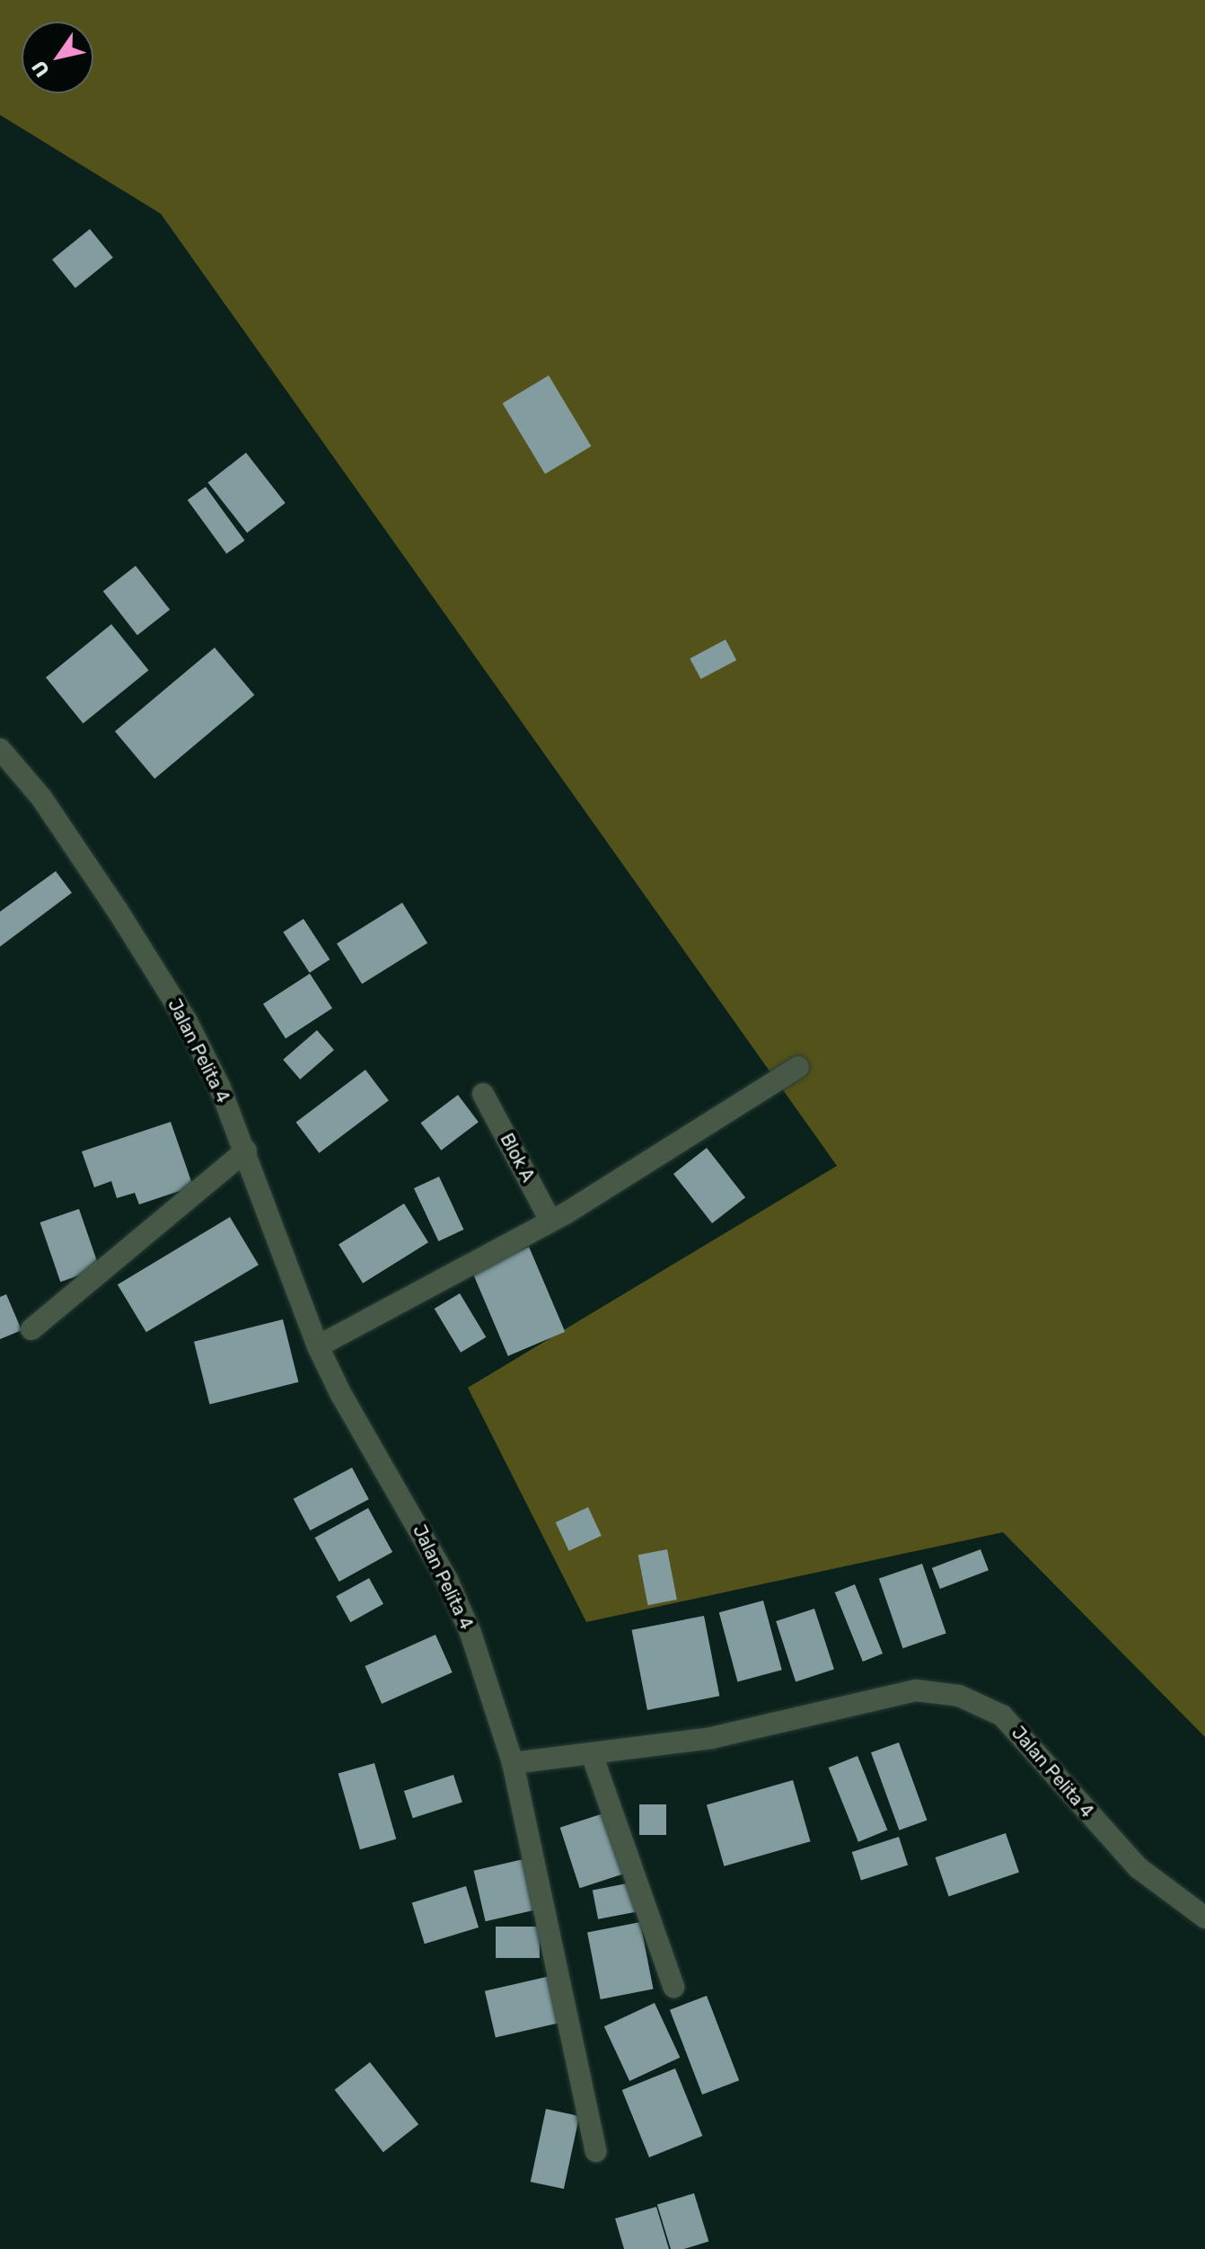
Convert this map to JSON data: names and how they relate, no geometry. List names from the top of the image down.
{
  "streets": {
    "street": ["Jalan Pelita 4", "Blok A"]
  },
  "north": "bottom left"
}
